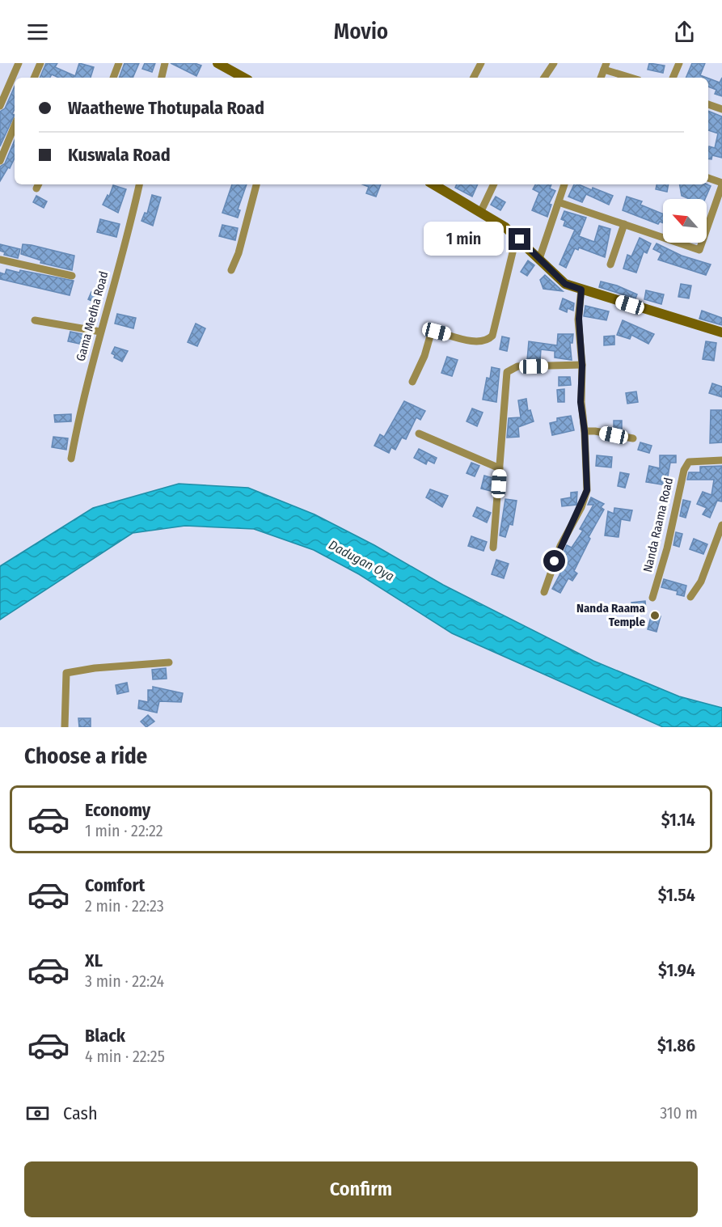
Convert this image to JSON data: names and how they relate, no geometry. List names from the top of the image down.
{
  "streets": {
    "street": ["Gama Medha Road", "Nanda Raama Road"]
  },
  "water": ["Dadugan Oya"],
  "places": ["Nanda Raama Temple"],
  "north": "top left",
  "page": {
    "header": "Movio",
    "banner": ["Waathewe Thotupala Road", "Kuswala Road"],
    "bubble": "1 min",
    "heading": "Choose a ride",
    "list": [
      {
        "name": "Economy",
        "note": "1 min · 22:22",
        "value": "$1.14"
      },
      {
        "name": "Comfort",
        "note": "2 min · 22:23",
        "value": "$1.54"
      },
      {
        "name": "XL",
        "note": "3 min · 22:24",
        "value": "$1.94"
      },
      {
        "name": "Black",
        "note": "4 min · 22:25",
        "value": "$1.86"
      }
    ],
    "pay": ["Cash", "310 m"],
    "buttons": "Confirm"
  }
}
